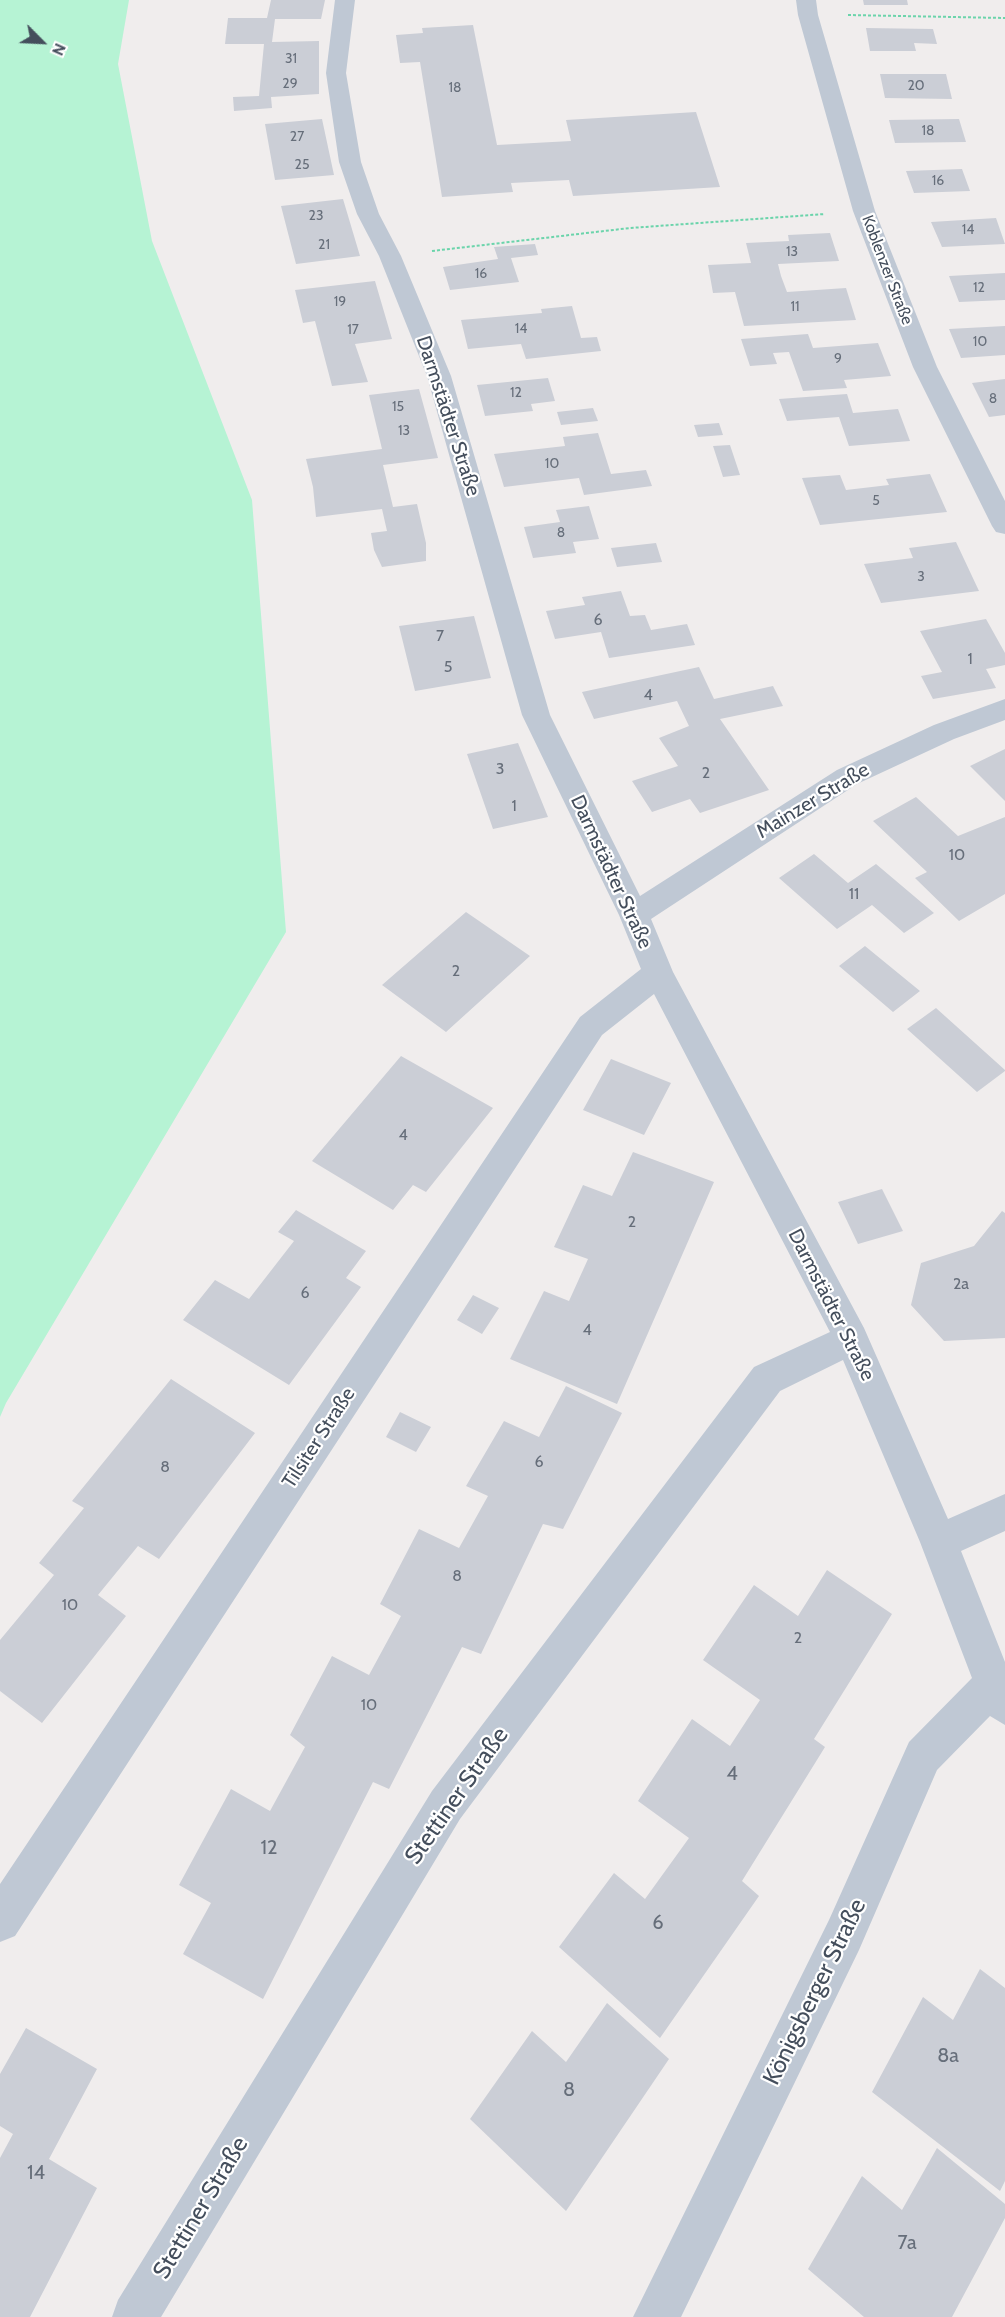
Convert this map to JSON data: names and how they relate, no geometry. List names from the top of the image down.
{
  "streets": {
    "street": [
      "Koblenzer Straße",
      "Darmstädter Straße",
      "Mainzer Straße",
      "Tilsiter Straße",
      "Stettiner Straße",
      "Königsberger Straße"
    ]
  },
  "crossings": [
    ["Darmstädter Straße", "Mainzer Straße"],
    ["Darmstädter Straße", "Tilsiter Straße"],
    ["Darmstädter Straße", "Stettiner Straße"],
    ["Darmstädter Straße", "Königsberger Straße"]
  ],
  "house_numbers": [
    "31",
    "29",
    "20",
    "18",
    "18",
    "27",
    "25",
    "16",
    "23",
    "14",
    "21",
    "13",
    "16",
    "12",
    "19",
    "11",
    "14",
    "17",
    "10",
    "9",
    "12",
    "8",
    "15",
    "13",
    "10",
    "5",
    "8",
    "3",
    "6",
    "7",
    "1",
    "5",
    "4",
    "3",
    "2",
    "1",
    "10",
    "11",
    "2",
    "4",
    "2",
    "2a",
    "6",
    "4",
    "6",
    "8",
    "8",
    "10",
    "2",
    "10",
    "4",
    "12",
    "6",
    "8a",
    "8",
    "14",
    "7a"
  ],
  "north": "bottom right"
}
